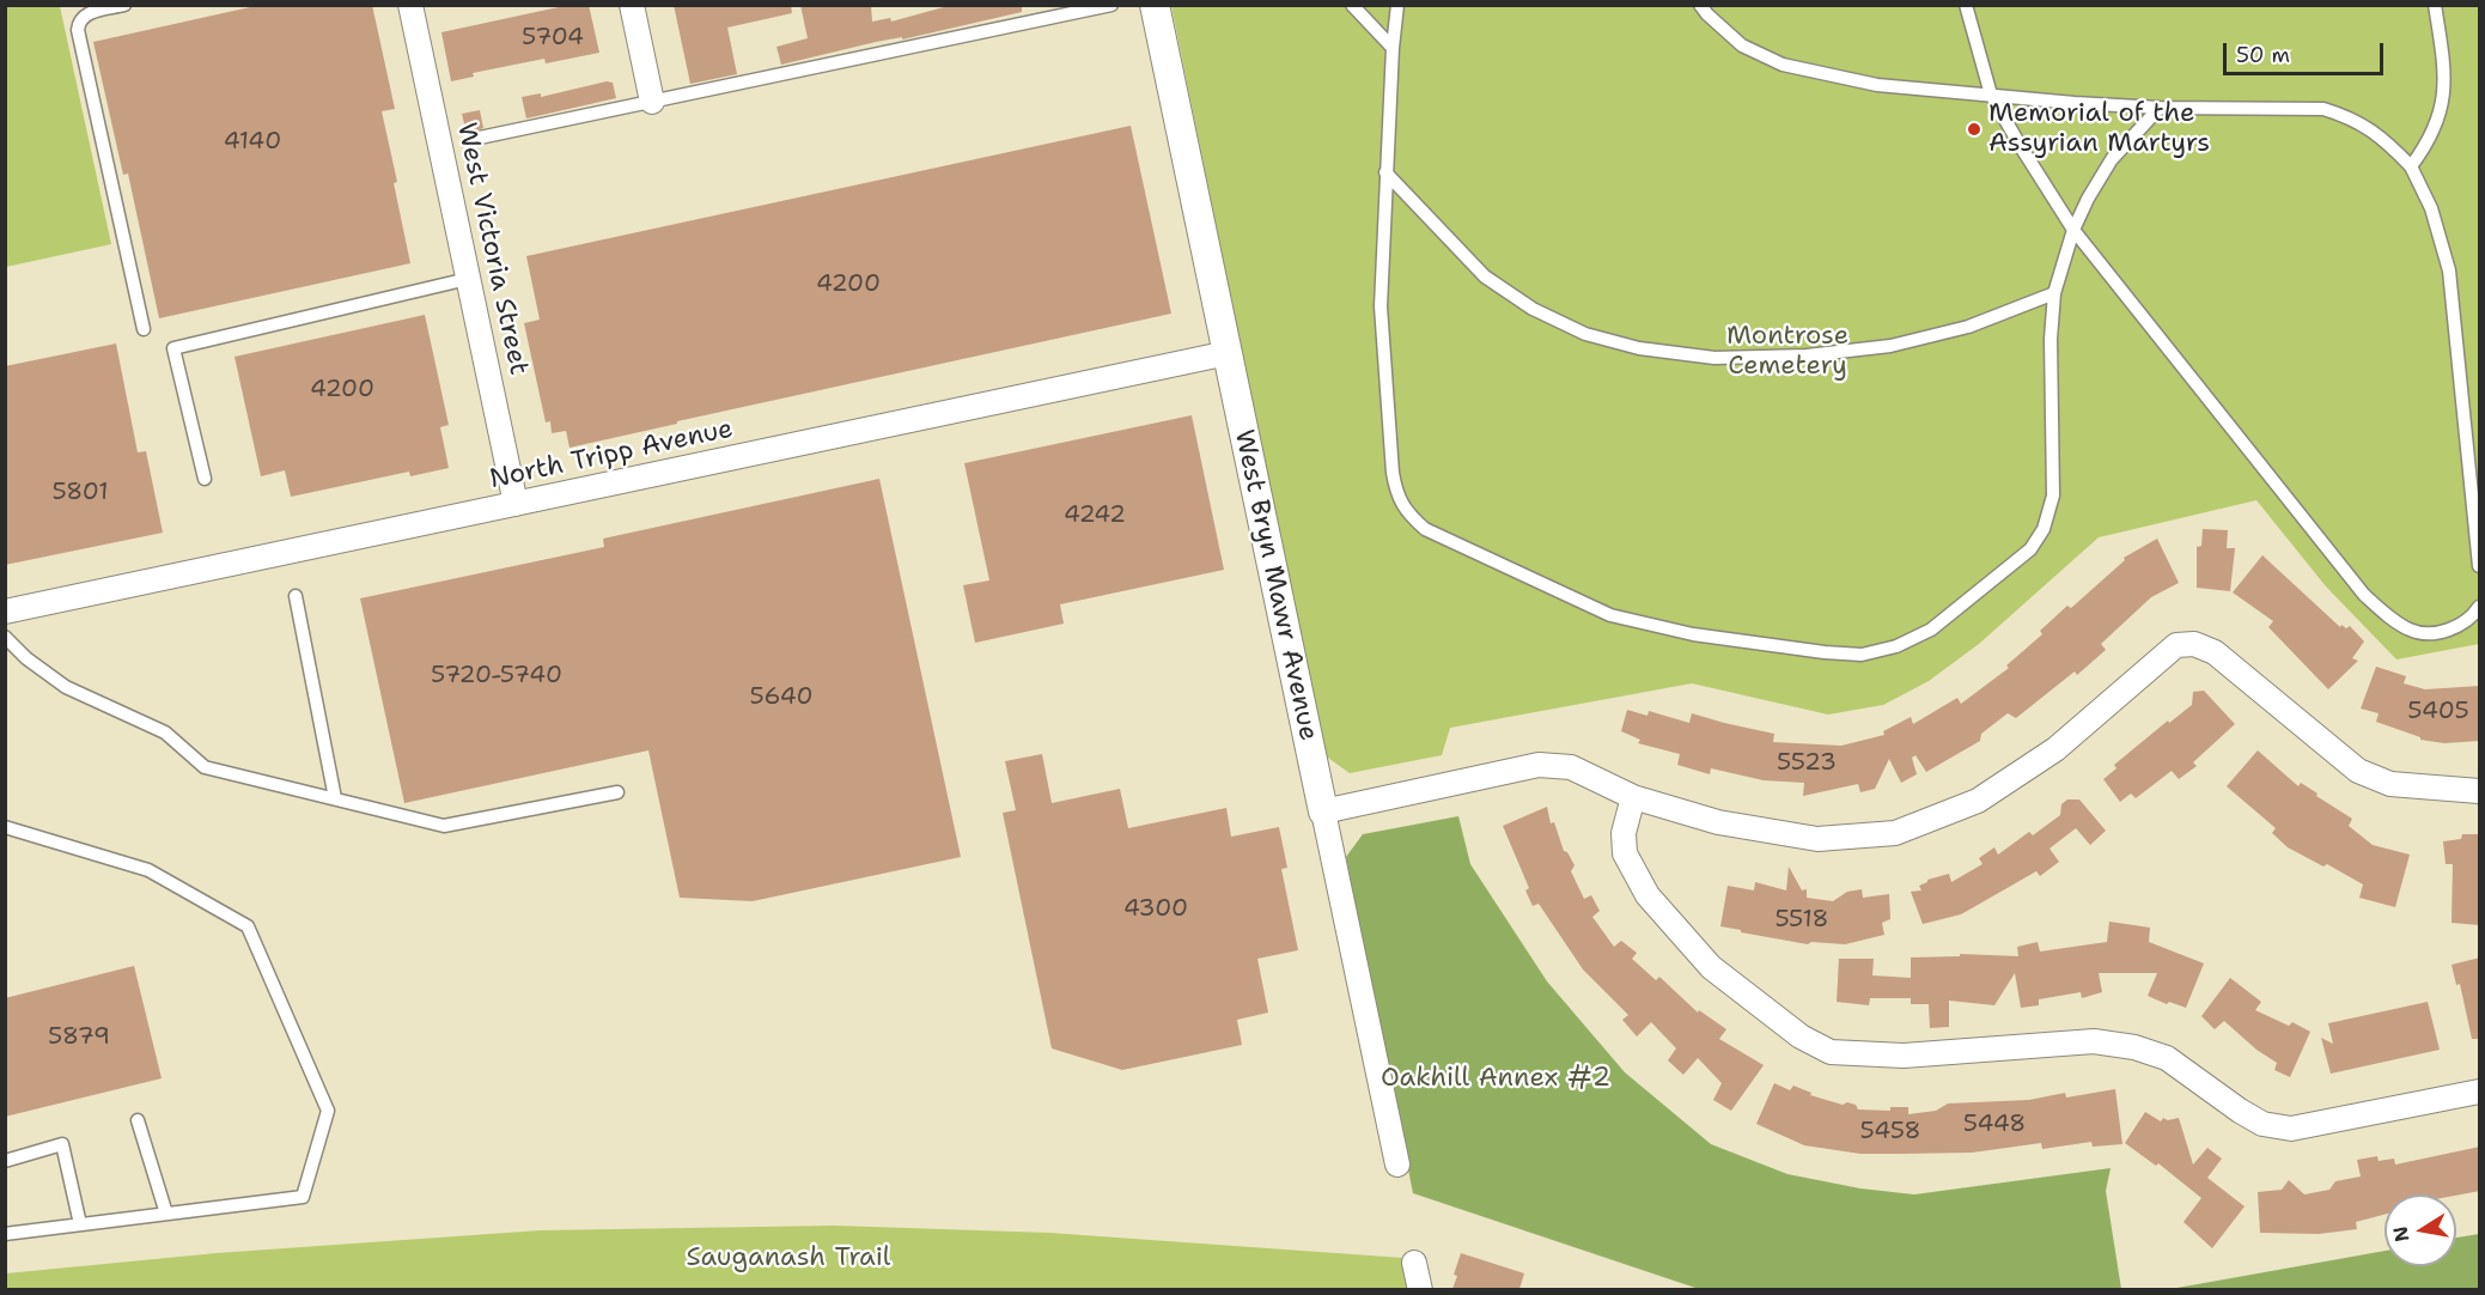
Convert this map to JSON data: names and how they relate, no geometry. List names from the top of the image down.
{
  "streets": {
    "street": ["West Victoria Street", "North Tripp Avenue", "West Bryn Mawr Avenue"]
  },
  "crossings": [
    ["West Victoria Street", "North Tripp Avenue"],
    ["North Tripp Avenue", "West Bryn Mawr Avenue"]
  ],
  "parks": ["Montrose Cemetery", "Oakhill Annex #2", "Sauganash Trail"],
  "places": ["Memorial of the Assyrian Martyrs"],
  "house_numbers": [
    "5704",
    "4140",
    "4200",
    "4200",
    "5801",
    "4242",
    "5720-5740",
    "5640",
    "5405",
    "5523",
    "4300",
    "5518",
    "5879",
    "5448",
    "5458"
  ],
  "scale_bar": "50 m",
  "north": "left"
}
